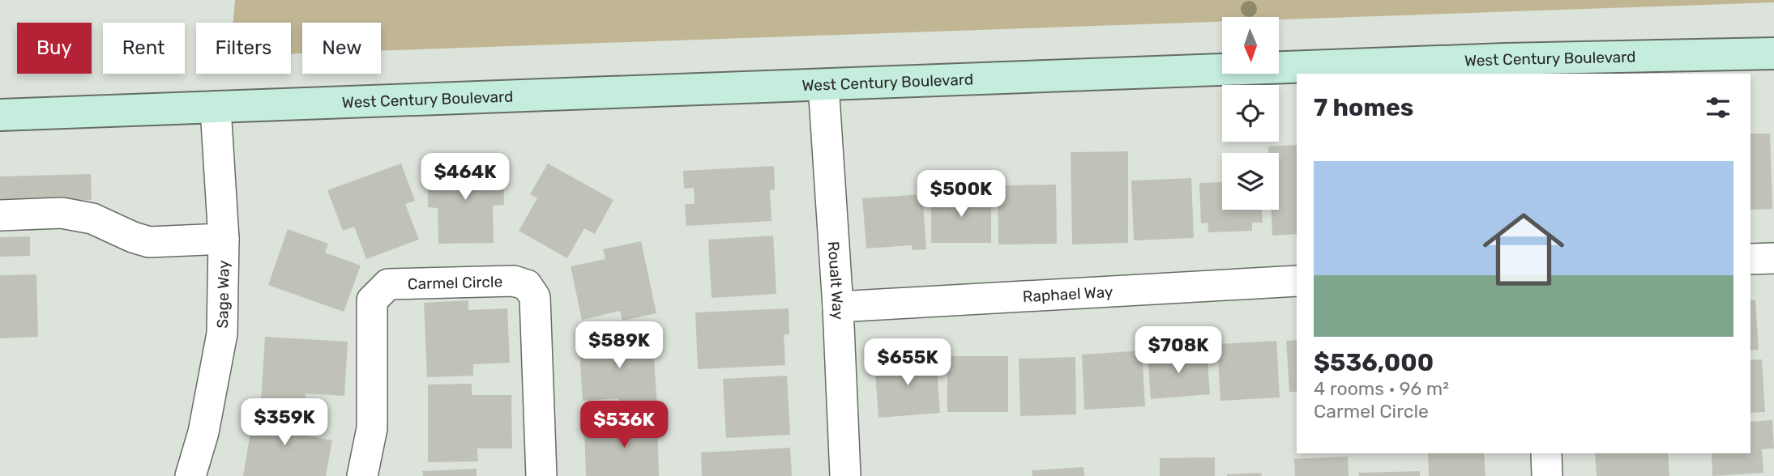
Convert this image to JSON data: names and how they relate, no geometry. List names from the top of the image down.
{
  "streets": {
    "street": [
      "West Century Boulevard",
      "Roualt Way",
      "Carmel Circle",
      "Sage Way",
      "Raphael Way"
    ]
  },
  "crossings": [
    ["West Century Boulevard", "Roualt Way"],
    ["West Century Boulevard", "Sage Way"],
    ["Roualt Way", "Raphael Way"]
  ],
  "north": "bottom",
  "page": {
    "chip": [
      "Buy",
      "Rent",
      "Filters",
      "New"
    ],
    "heading": "7 homes",
    "list": [
      {
        "name": "$536,000",
        "note": "4 rooms · 96 m² · Carmel Circle"
      }
    ],
    "price": [
      "$464K",
      "$500K",
      "$589K",
      "$708K",
      "$655K",
      "$359K",
      "$536K"
    ]
  }
}
